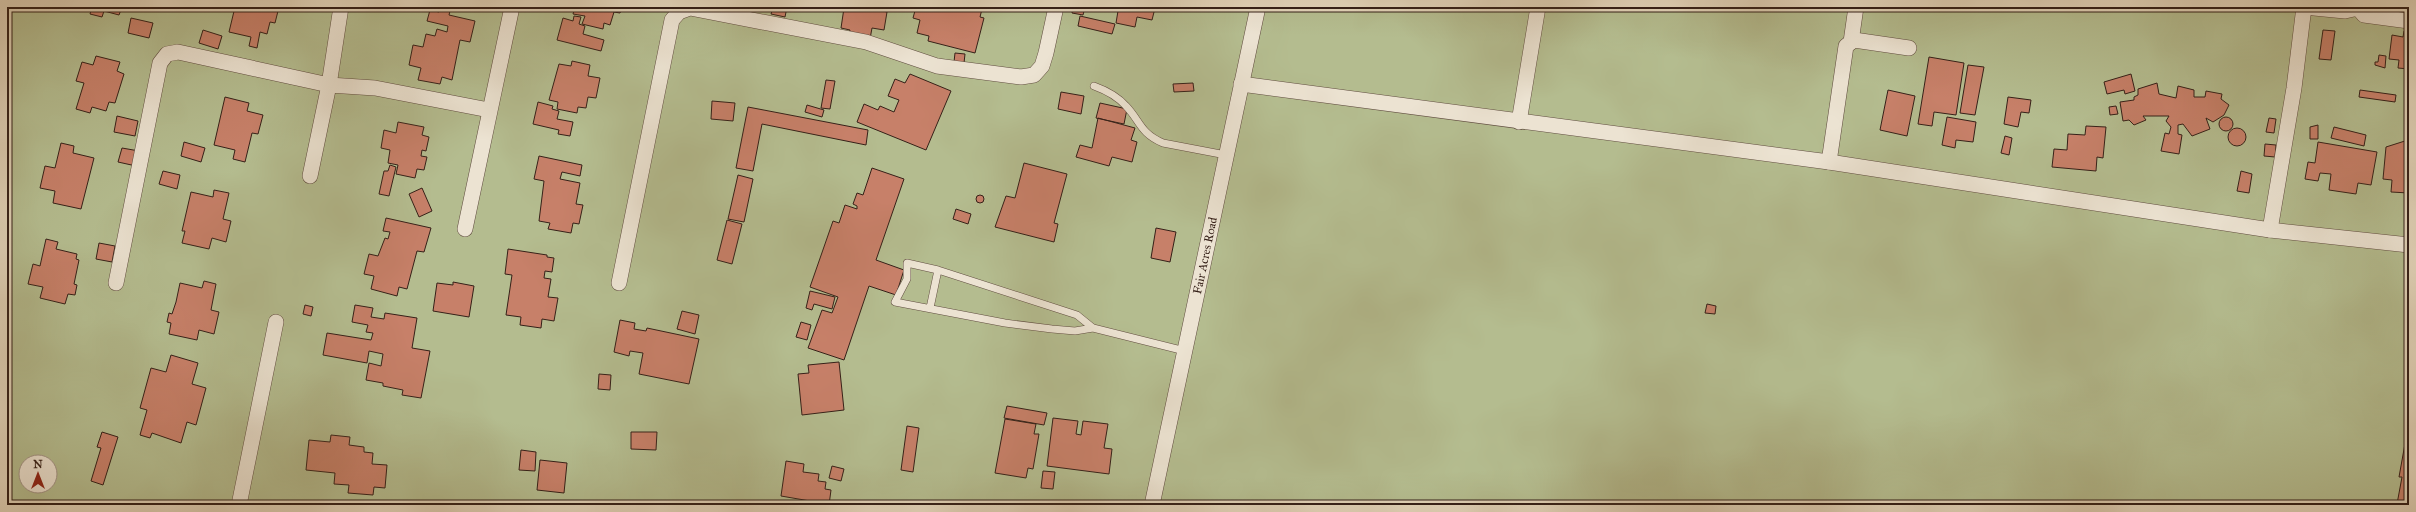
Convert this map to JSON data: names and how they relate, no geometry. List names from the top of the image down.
{
  "streets": {
    "street": ["Fair Acres Road"]
  },
  "north": "top"
}
